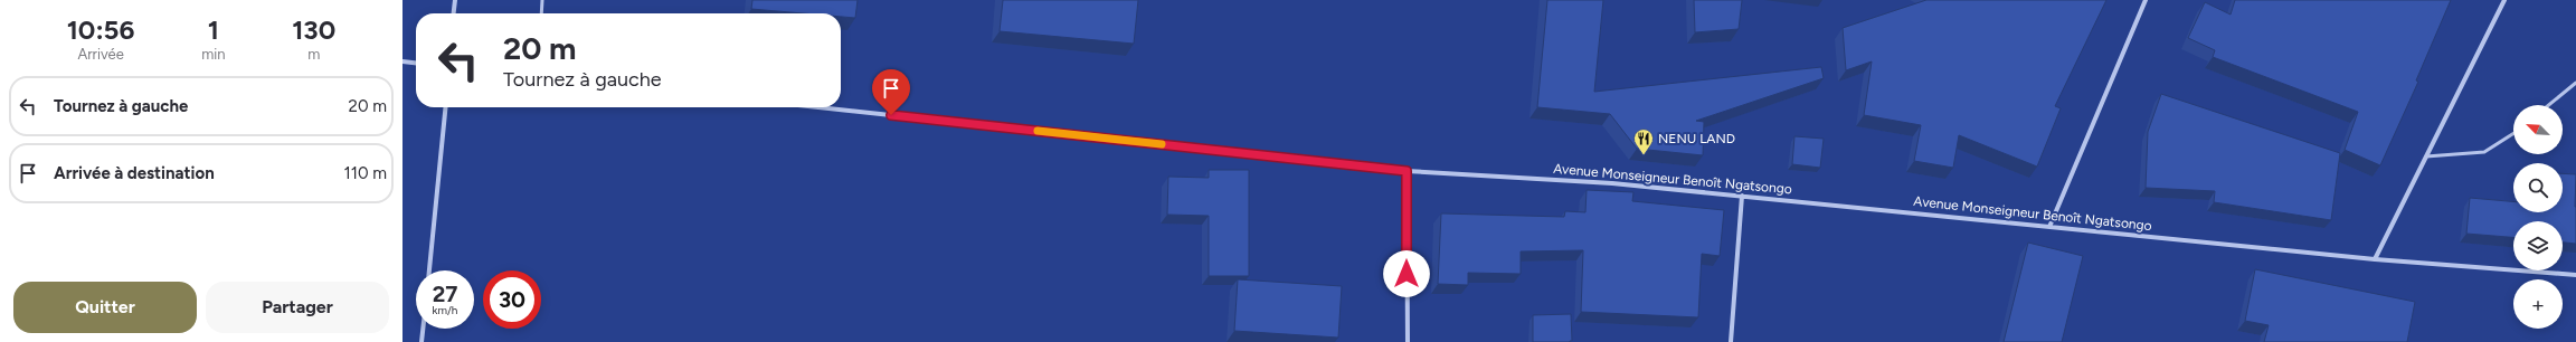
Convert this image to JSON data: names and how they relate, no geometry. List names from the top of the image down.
{
  "streets": {
    "street": ["Avenue Monseigneur Benoît Ngatsongo"]
  },
  "places": {
    "restaurant": ["NENU LAND"]
  },
  "north": "top left",
  "page": {
    "eta": [
      "10:56",
      "Arrivée",
      "1",
      "min",
      "130",
      "m"
    ],
    "turn": ["20 m", "Tournez à gauche"],
    "list": [
      {
        "name": "Tournez à gauche",
        "value": "20 m"
      },
      {
        "name": "Arrivée à destination",
        "value": "110 m"
      }
    ],
    "map_buttons": "+",
    "speed": "27 km/h",
    "limit": "30",
    "buttons": ["Quitter", "Partager"]
  }
}
